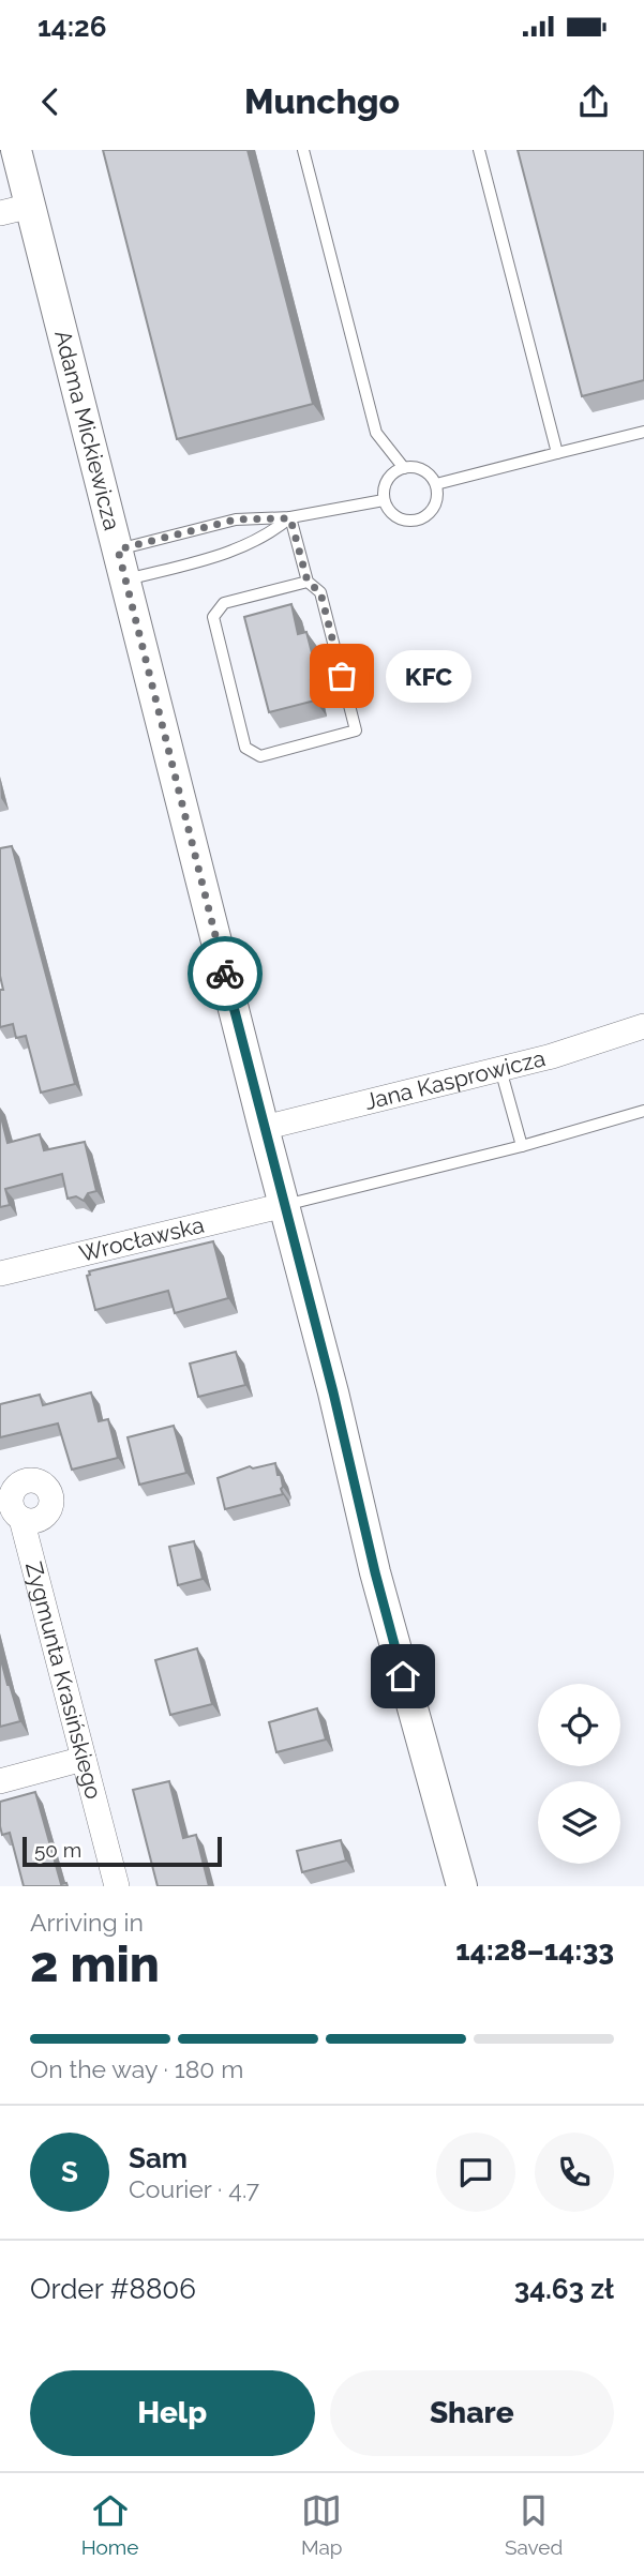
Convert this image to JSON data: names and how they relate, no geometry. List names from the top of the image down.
{
  "streets": {
    "street": [
      "Adama Mickiewicza",
      "Jana Kasprowicza",
      "Wrocławska",
      "Zygmunta Krasińskiego"
    ]
  },
  "crossings": [
    ["Adama Mickiewicza", "Jana Kasprowicza"],
    ["Adama Mickiewicza", "Wrocławska"]
  ],
  "places": ["KFC"],
  "scale_bar": "50 m",
  "page": {
    "status": "14:26",
    "header": "Munchgo",
    "bubble": "KFC",
    "scale": "50 m",
    "heading": ["2 min", "Arriving in", "14:28–14:33"],
    "panel": [
      "Sam",
      "Courier · 4.7",
      "Order #8806",
      "34.63 zł"
    ],
    "bar": "On the way · 180 m",
    "round": "S",
    "buttons": ["Help", "Share"],
    "tabs": ["Home", "Map", "Saved"]
  }
}
